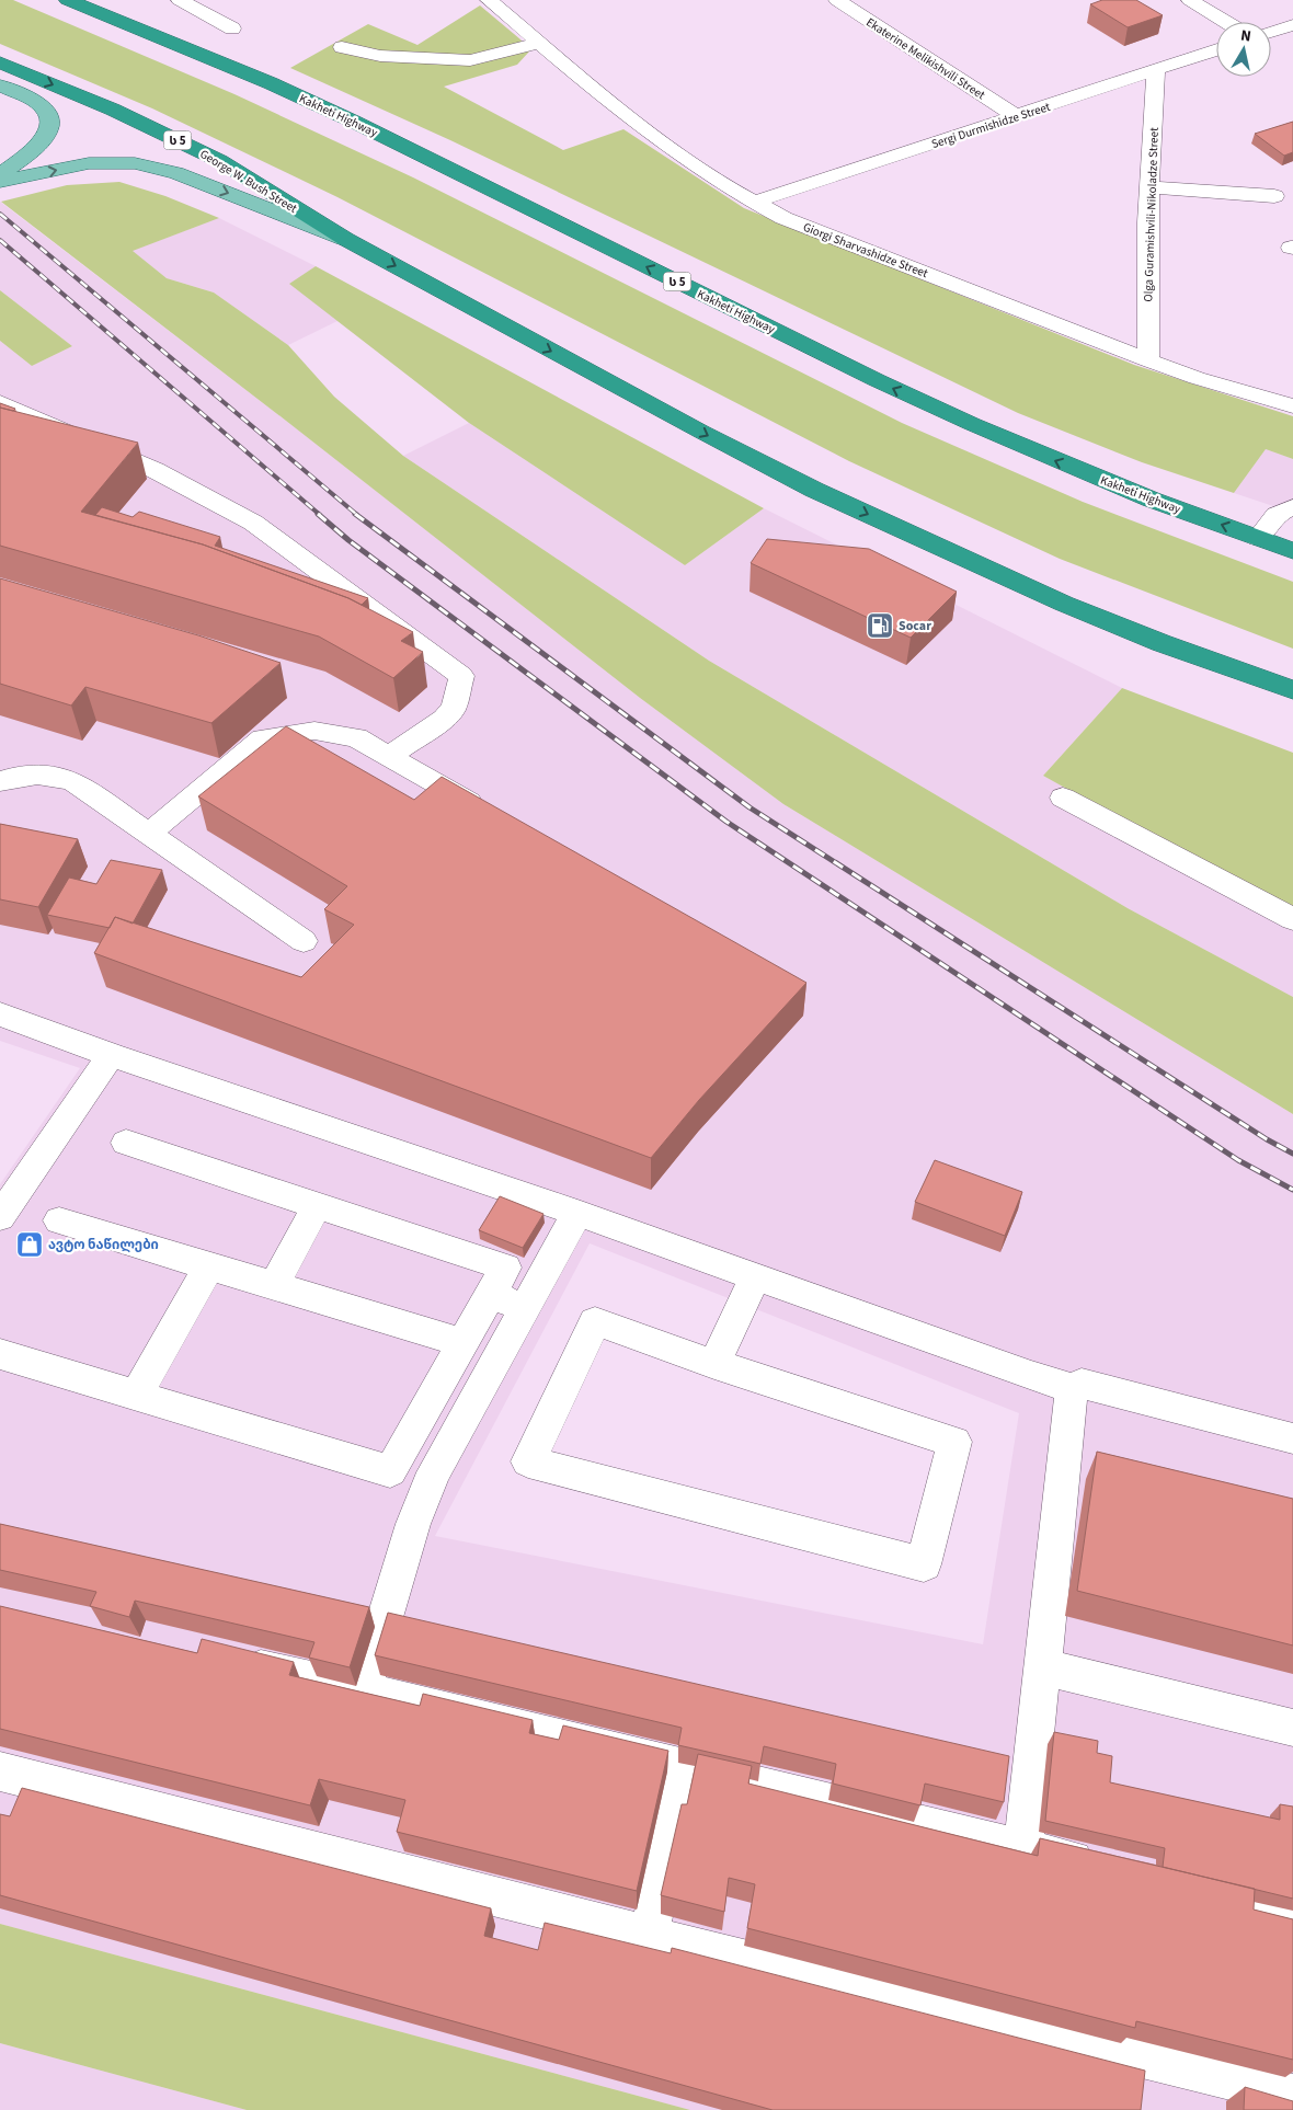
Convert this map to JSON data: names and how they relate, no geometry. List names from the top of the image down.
{
  "streets": {
    "highway": ["Kakheti Highway", "ს 5", "George W. Bush Street"],
    "street": [
      "Ekaterine Melikishvili Street",
      "Sergi Durmishidze Street",
      "Olga Guramishvili-Nikoladze Street",
      "Giorgi Sharvashidze Street"
    ]
  },
  "crossings": [
    ["Ekaterine Melikishvili Street", "Sergi Durmishidze Street"],
    ["Sergi Durmishidze Street", "Olga Guramishvili-Nikoladze Street"],
    ["Sergi Durmishidze Street", "Giorgi Sharvashidze Street"],
    ["ს 5", "George W. Bush Street"],
    ["Olga Guramishvili-Nikoladze Street", "Giorgi Sharvashidze Street"]
  ],
  "one_way": ["George W. Bush Street"],
  "places": {
    "fuel station": ["Socar"],
    "shop": ["ავტო ნაწილები"]
  },
  "north": "top"
}
